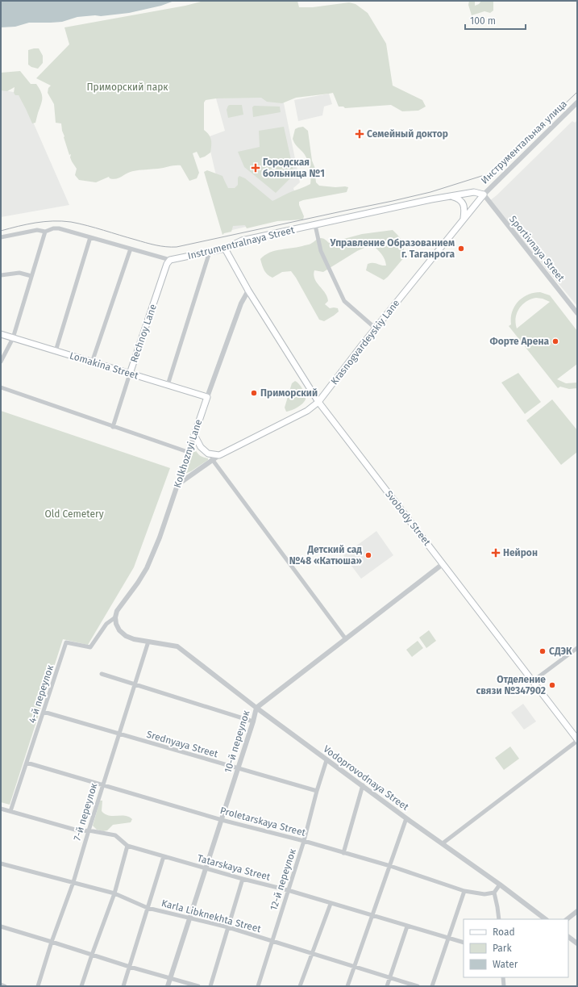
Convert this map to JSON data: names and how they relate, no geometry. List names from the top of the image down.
{
  "streets": {
    "main road": [
      "Instrumentralnaya Street",
      "Rechnoy Lane",
      "Krasnogvardeyskiy Lane",
      "Lomakina Street",
      "Kolkhoznyi Lane",
      "Svobody Street"
    ],
    "street": [
      "Инструментальная улица",
      "Sportivnaya Street",
      "4-й переулок",
      "10-й переулок",
      "Srednyaya Street",
      "Vodoprovodnaya Street",
      "7-й переулок",
      "Proletarskaya Street",
      "Tatarskaya Street",
      "12-й переулок",
      "Karla Libknekhta Street"
    ]
  },
  "crossings": [
    ["Инструментальная улица", "Instrumentralnaya Street"],
    ["Инструментальная улица", "Sportivnaya Street"],
    ["Инструментальная улица", "Krasnogvardeyskiy Lane"],
    ["Instrumentralnaya Street", "Sportivnaya Street"],
    ["Instrumentralnaya Street", "Rechnoy Lane"],
    ["Instrumentralnaya Street", "Krasnogvardeyskiy Lane"],
    ["Instrumentralnaya Street", "Svobody Street"],
    ["Sportivnaya Street", "Krasnogvardeyskiy Lane"],
    ["Rechnoy Lane", "Lomakina Street"],
    ["Krasnogvardeyskiy Lane", "Kolkhoznyi Lane"],
    ["Krasnogvardeyskiy Lane", "Svobody Street"],
    ["Lomakina Street", "Kolkhoznyi Lane"],
    ["Kolkhoznyi Lane", "Svobody Street"],
    ["Kolkhoznyi Lane", "4-й переулок"],
    ["Svobody Street", "10-й переулок"],
    ["4-й переулок", "Srednyaya Street"],
    ["4-й переулок", "Proletarskaya Street"],
    ["4-й переулок", "Tatarskaya Street"],
    ["10-й переулок", "Srednyaya Street"],
    ["10-й переулок", "Vodoprovodnaya Street"],
    ["10-й переулок", "Proletarskaya Street"],
    ["10-й переулок", "Tatarskaya Street"],
    ["10-й переулок", "Karla Libknekhta Street"],
    ["Srednyaya Street", "7-й переулок"],
    ["Srednyaya Street", "12-й переулок"],
    ["Vodoprovodnaya Street", "7-й переулок"],
    ["Vodoprovodnaya Street", "12-й переулок"],
    ["7-й переулок", "Proletarskaya Street"],
    ["7-й переулок", "Tatarskaya Street"],
    ["7-й переулок", "Karla Libknekhta Street"],
    ["Proletarskaya Street", "12-й переулок"],
    ["Tatarskaya Street", "12-й переулок"],
    ["12-й переулок", "Karla Libknekhta Street"]
  ],
  "parks": ["Приморский парк", "Old Cemetery"],
  "places": {
    "health": ["Семейный доктор", "Городская больница №1", "Нейрон"],
    "other": [
      "Управление Образованием г. Таганрога",
      "Форте Арена",
      "Приморский",
      "Детский сад №48 «Катюша»",
      "СДЭК",
      "Отделение связи №347902"
    ]
  },
  "legend": ["Road", "Park", "Water"],
  "scale_bar": "100 m"
}
